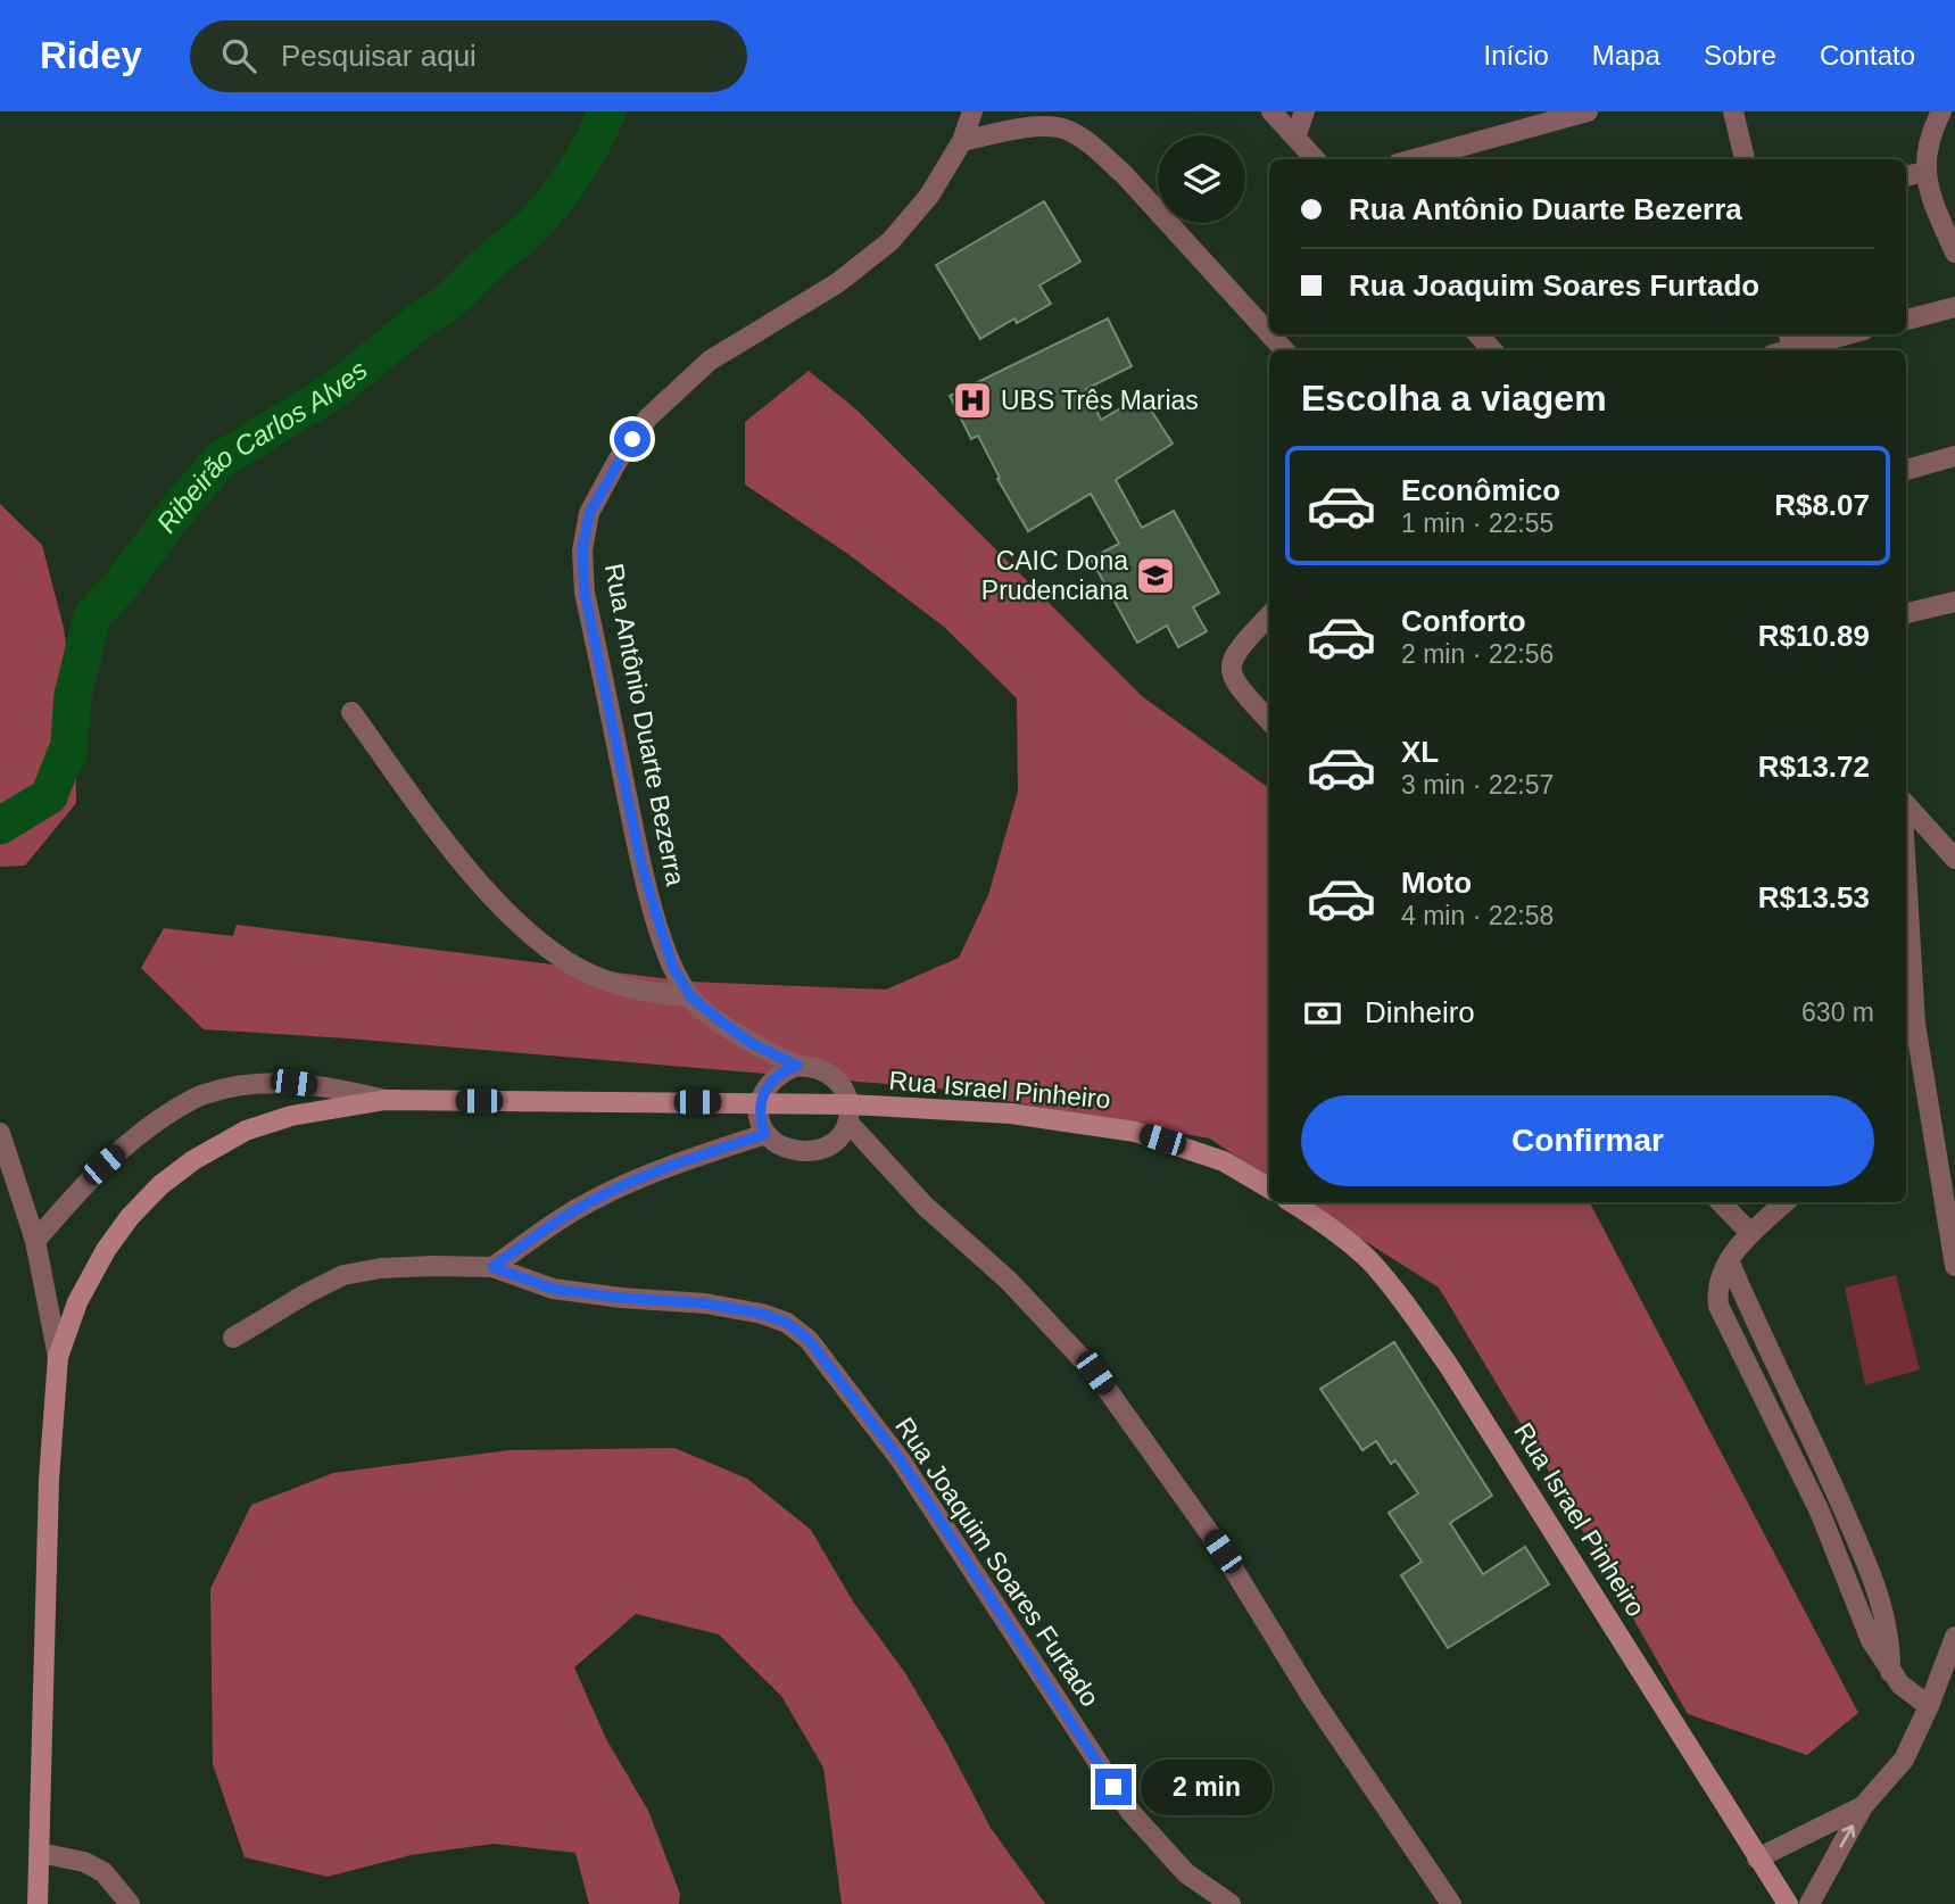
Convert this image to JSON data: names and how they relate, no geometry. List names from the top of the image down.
{
  "streets": {
    "main road": ["Rua Israel Pinheiro"],
    "street": ["Rua Antônio Duarte Bezerra", "Rua Joaquim Soares Furtado"]
  },
  "crossings": [
    ["Rua Antônio Duarte Bezerra", "Rua Israel Pinheiro"]
  ],
  "water": ["Ribeirão Carlos Alves"],
  "places": {
    "hospital": ["UBS Três Marias"],
    "school or university": ["CAIC Dona Prudenciana"]
  },
  "page": {
    "header": "Ridey",
    "search": "Pesquisar aqui",
    "nav": [
      "Início",
      "Mapa",
      "Sobre",
      "Contato"
    ],
    "banner": ["Rua Antônio Duarte Bezerra", "Rua Joaquim Soares Furtado"],
    "heading": "Escolha a viagem",
    "list": [
      {
        "name": "Econômico",
        "note": "1 min · 22:55",
        "value": "R$8.07"
      },
      {
        "name": "Conforto",
        "note": "2 min · 22:56",
        "value": "R$10.89"
      },
      {
        "name": "XL",
        "note": "3 min · 22:57",
        "value": "R$13.72"
      },
      {
        "name": "Moto",
        "note": "4 min · 22:58",
        "value": "R$13.53"
      }
    ],
    "pay": ["Dinheiro", "630 m"],
    "buttons": "Confirmar",
    "bubble": "2 min"
  }
}
